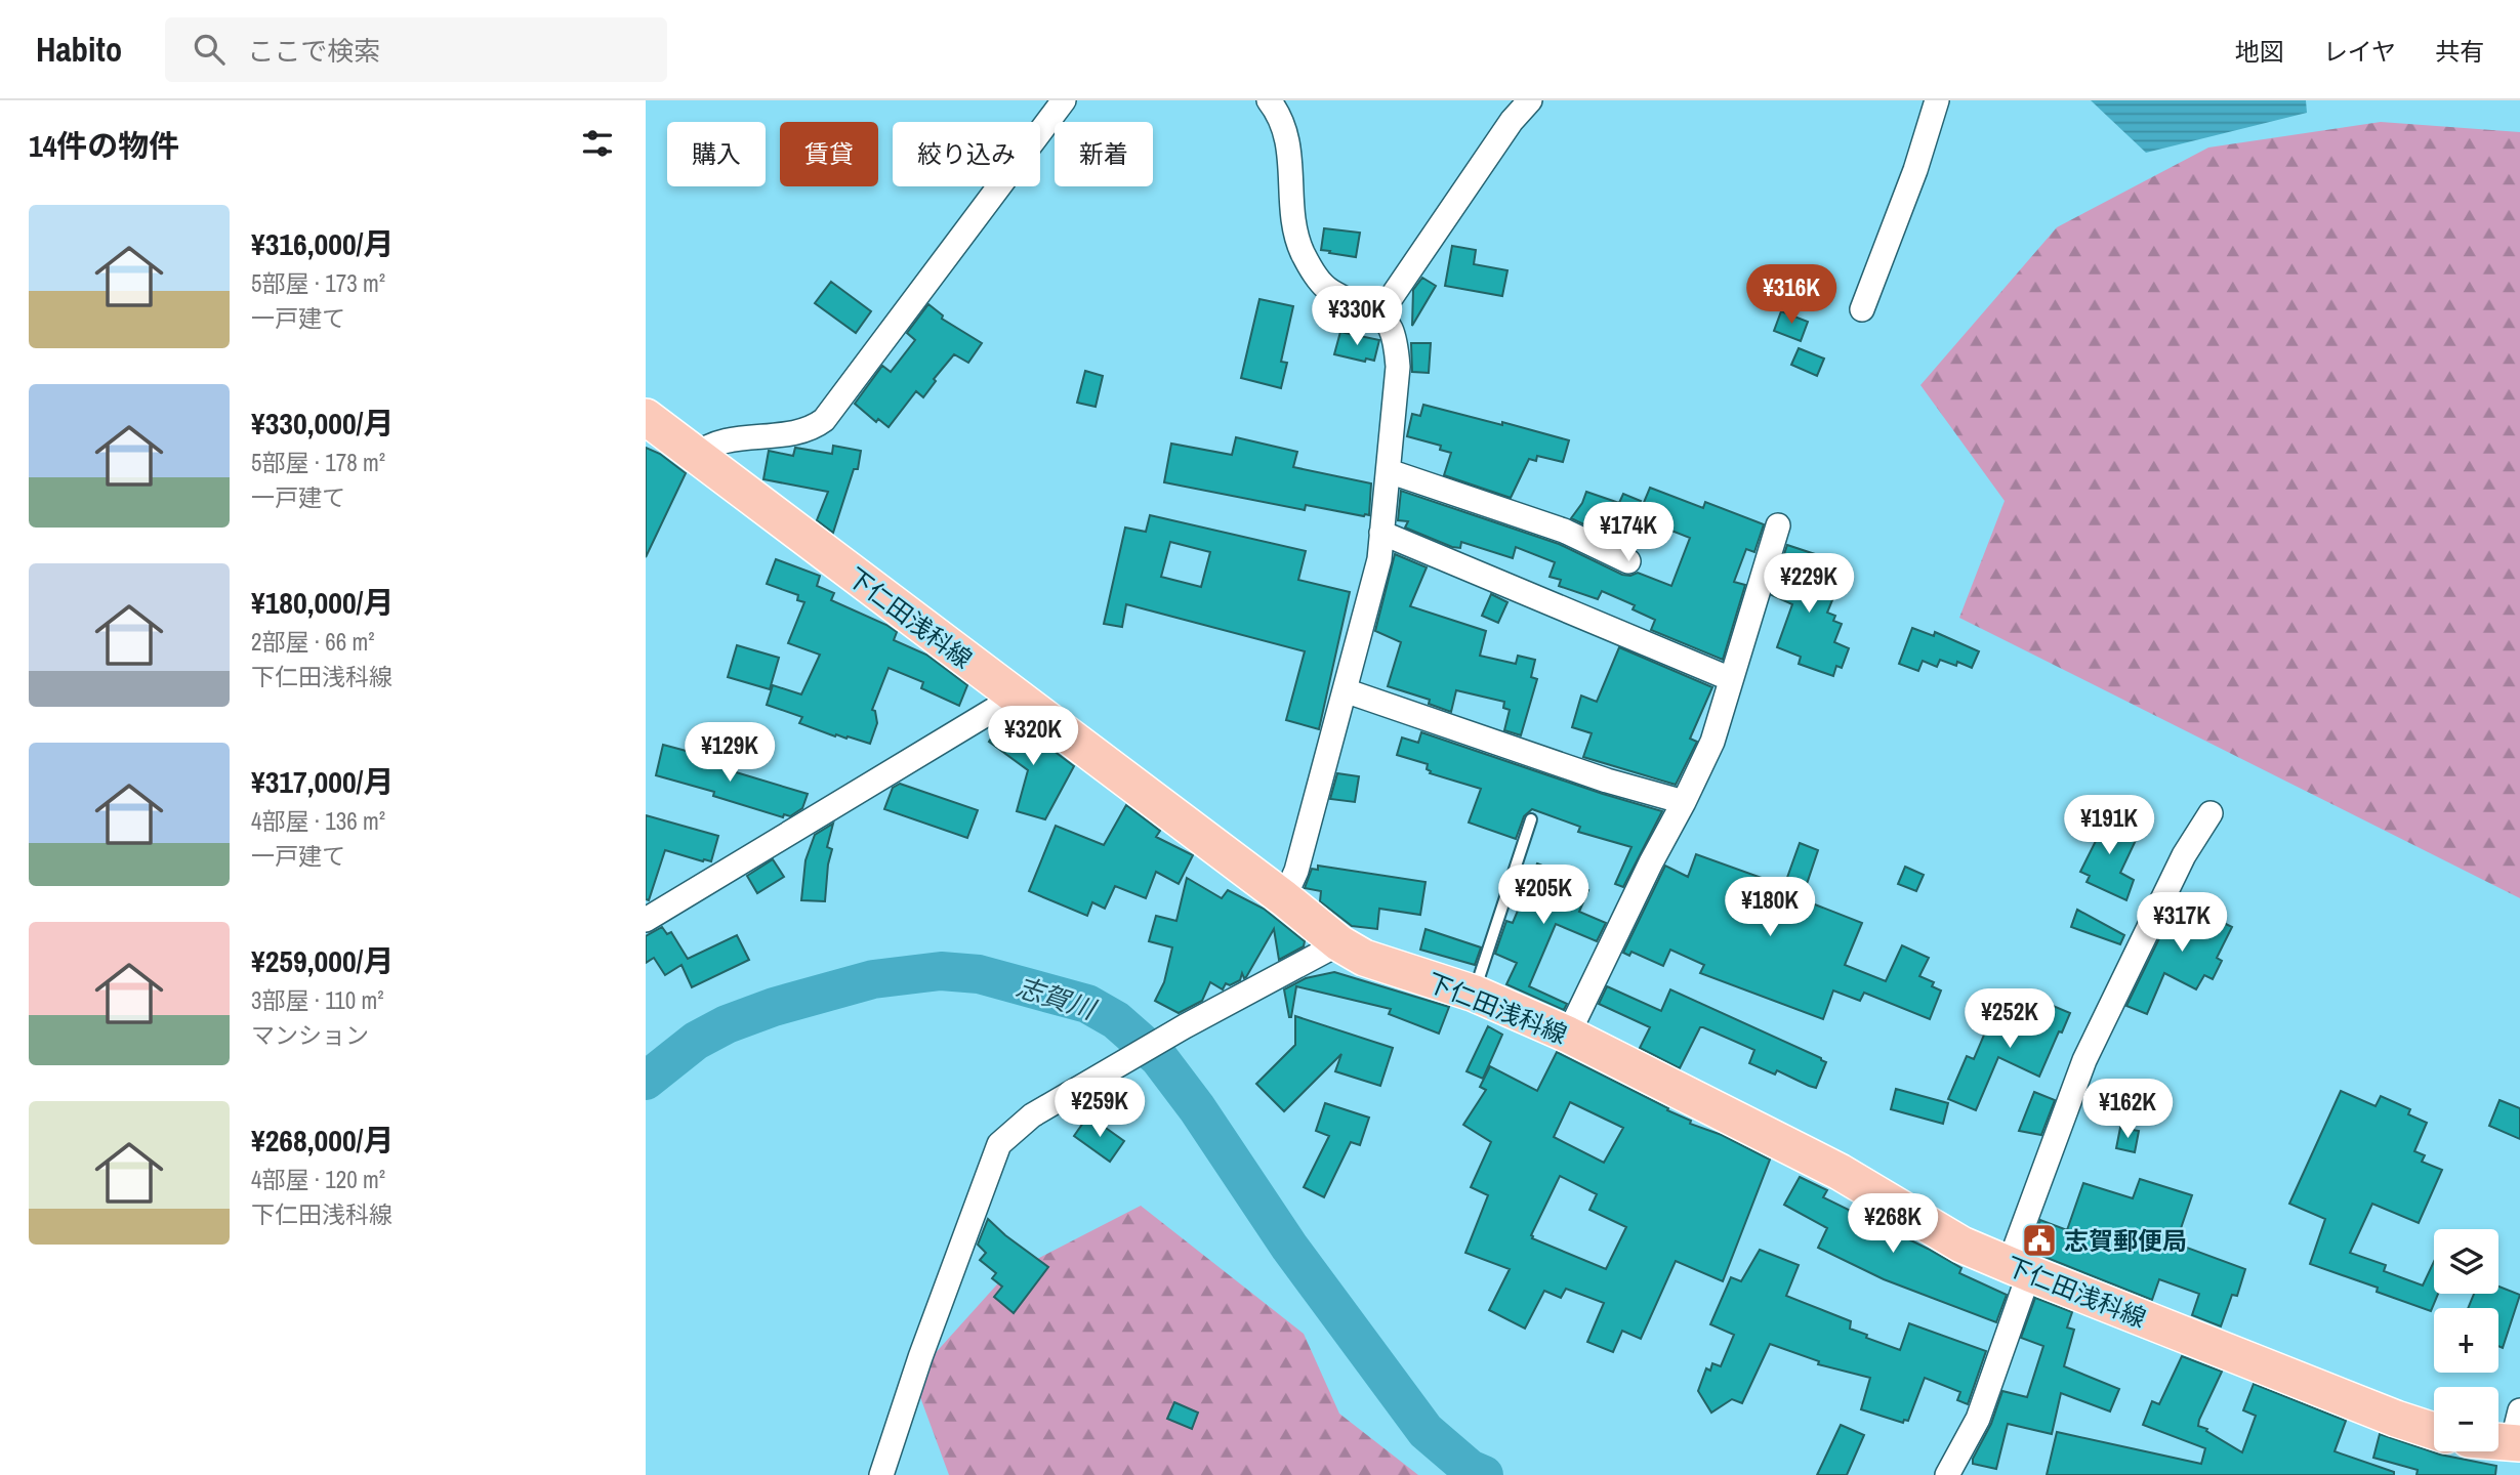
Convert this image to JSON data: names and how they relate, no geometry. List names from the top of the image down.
{
  "streets": {
    "main road": ["下仁田浅科線"]
  },
  "water": ["志賀川"],
  "places": {
    "public building": ["志賀郵便局"]
  },
  "page": {
    "header": "Habito",
    "search": "ここで検索",
    "nav": ["地図", "レイヤ", "共有"],
    "heading": "14件の物件",
    "chip": [
      "購入",
      "賃貸",
      "絞り込み",
      "新着"
    ],
    "list": [
      {
        "name": "¥316,000/月",
        "note": "5部屋 · 173 m² · 一戸建て"
      },
      {
        "name": "¥330,000/月",
        "note": "5部屋 · 178 m² · 一戸建て"
      },
      {
        "name": "¥180,000/月",
        "note": "2部屋 · 66 m² · 下仁田浅科線"
      },
      {
        "name": "¥317,000/月",
        "note": "4部屋 · 136 m² · 一戸建て"
      },
      {
        "name": "¥259,000/月",
        "note": "3部屋 · 110 m² · マンション"
      },
      {
        "name": "¥268,000/月",
        "note": "4部屋 · 120 m² · 下仁田浅科線"
      }
    ],
    "price": [
      "¥316K",
      "¥330K",
      "¥174K",
      "¥229K",
      "¥320K",
      "¥129K",
      "¥191K",
      "¥205K",
      "¥180K",
      "¥317K",
      "¥252K",
      "¥259K",
      "¥162K",
      "¥268K"
    ],
    "map_buttons": ["+", "−"]
  }
}
